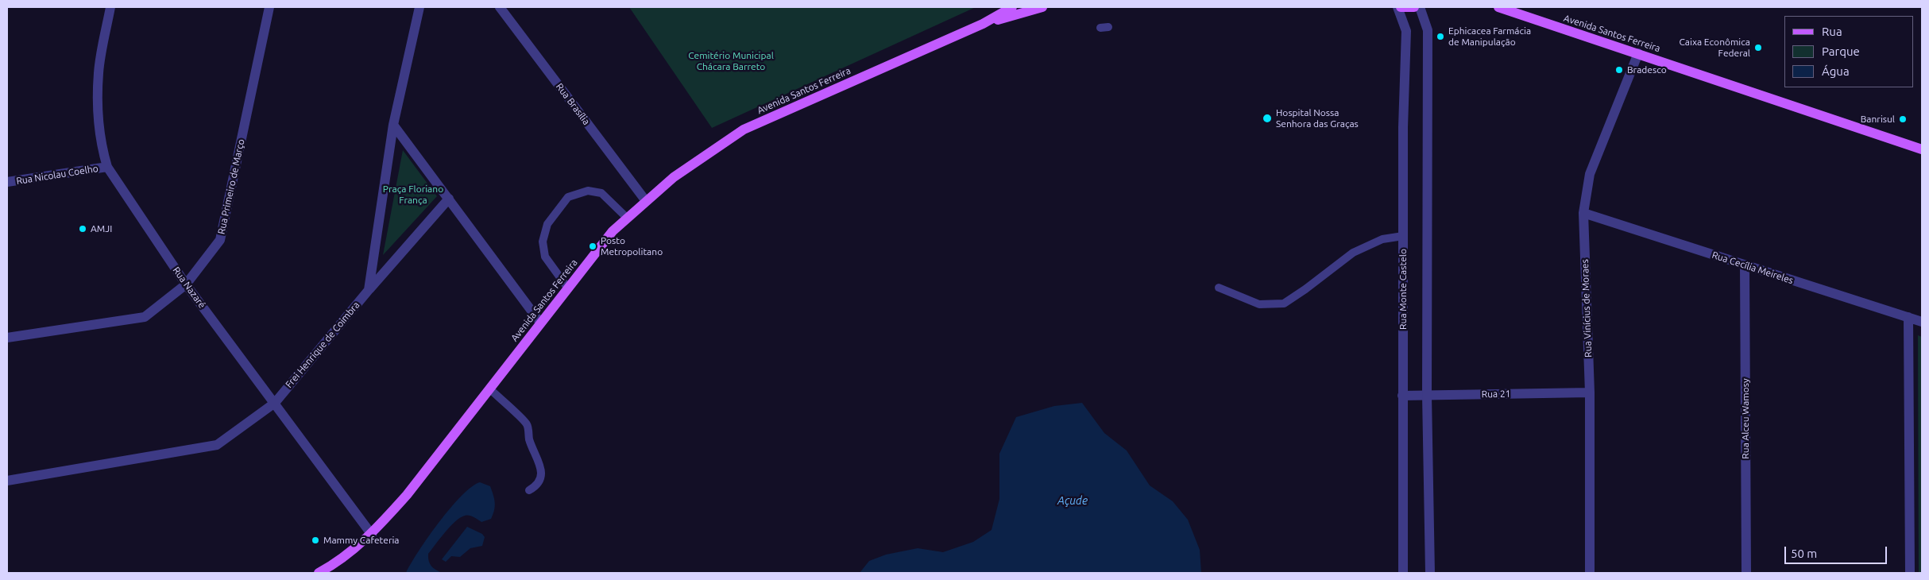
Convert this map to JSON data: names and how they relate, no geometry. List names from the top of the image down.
{
  "streets": {
    "main road": ["Avenida Santos Ferreira"],
    "street": [
      "Rua Brasília",
      "Rua Nicolau Coelho",
      "Rua Primeiro de Março",
      "Rua Cecília Meireles",
      "Rua Nazaré",
      "Rua Monte Castelo",
      "Rua Vinícius de Moraes",
      "Frei Henrique de Coimbra",
      "Rua 21",
      "Rua Alceu Wamosy"
    ]
  },
  "crossings": [
    ["Avenida Santos Ferreira", "Rua Brasília"],
    ["Avenida Santos Ferreira", "Rua Nazaré"],
    ["Avenida Santos Ferreira", "Rua Vinícius de Moraes"],
    ["Rua Nicolau Coelho", "Rua Nazaré"],
    ["Rua Primeiro de Março", "Rua Nazaré"],
    ["Rua Cecília Meireles", "Rua Vinícius de Moraes"],
    ["Rua Cecília Meireles", "Rua Alceu Wamosy"],
    ["Rua Nazaré", "Frei Henrique de Coimbra"],
    ["Rua Monte Castelo", "Rua 21"],
    ["Rua Vinícius de Moraes", "Rua 21"]
  ],
  "water": ["Açude"],
  "parks": ["Cemitério Municipal Chácara Barreto", "Praça Floriano França"],
  "places": [
    "Ephicacea Farmácia de Manipulação",
    "Caixa Econômica Federal",
    "Bradesco",
    "Hospital Nossa Senhora das Graças",
    "Banrisul",
    "AMJI",
    "Posto Metropolitano",
    "Mammy Cafeteria"
  ],
  "legend": ["Rua", "Parque", "Água"],
  "scale_bar": "50 m"
}
